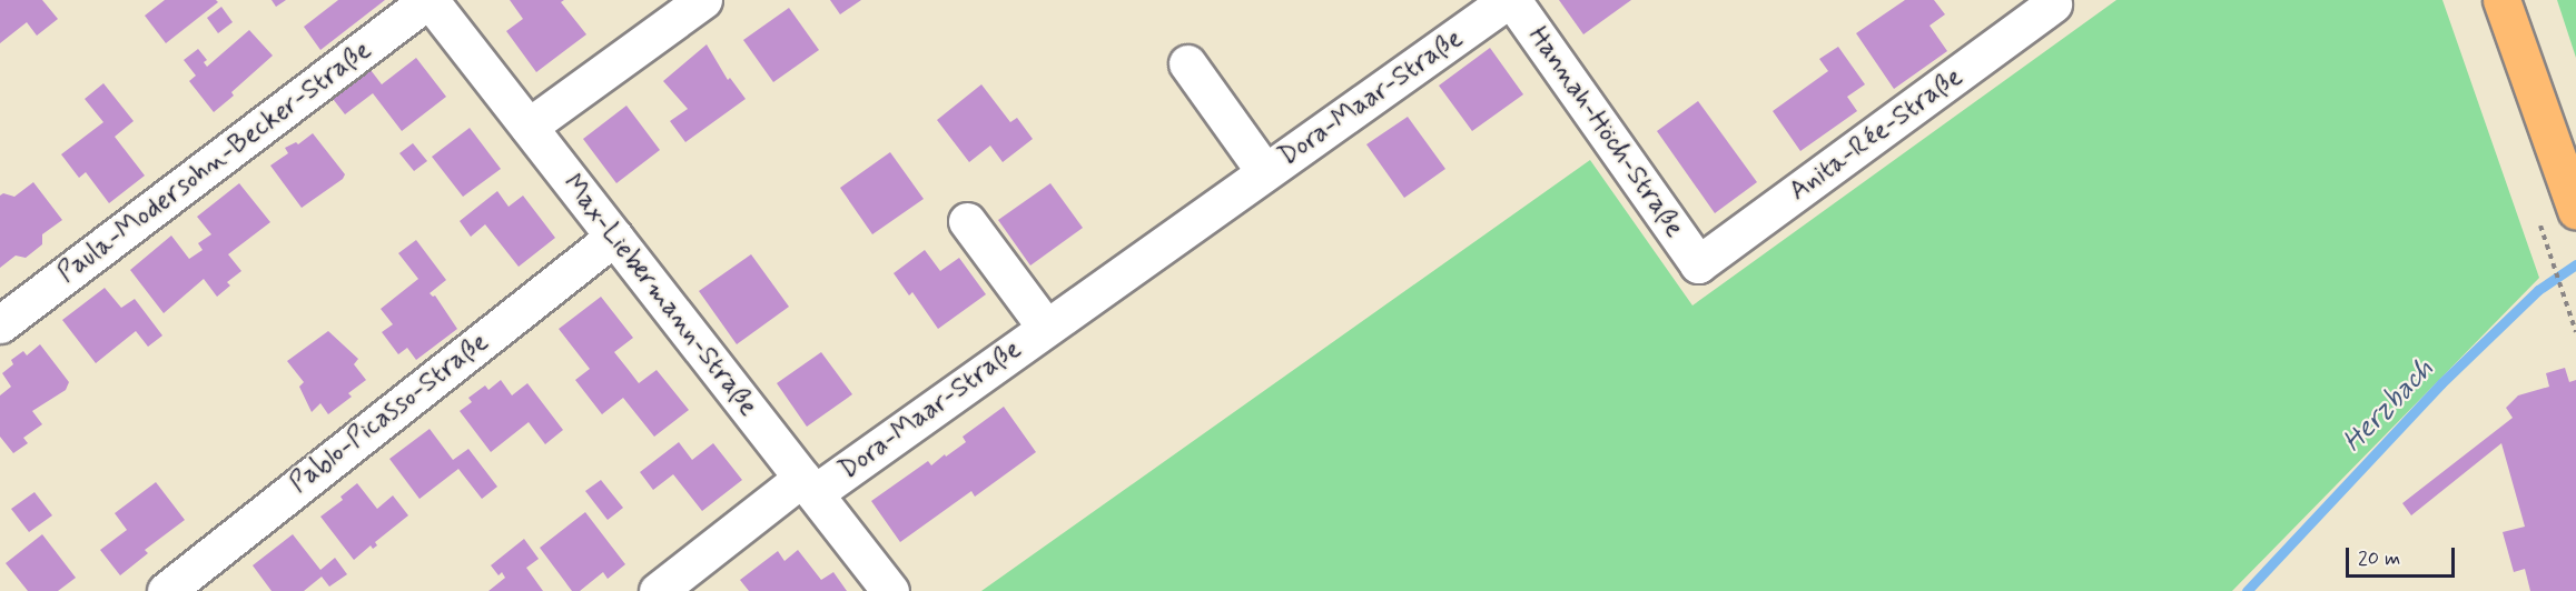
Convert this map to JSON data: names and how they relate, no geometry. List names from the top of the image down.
{
  "streets": {
    "street": [
      "Dora-Maar-Straße",
      "Hannah-Höch-Straße",
      "Anita-Rée-Straße",
      "Paula-Modersohn-Becker-Straße",
      "Max-Liebermann-Straße",
      "Pablo-Picasso-Straße"
    ]
  },
  "crossings": [
    ["Dora-Maar-Straße", "Hannah-Höch-Straße"],
    ["Dora-Maar-Straße", "Max-Liebermann-Straße"],
    ["Hannah-Höch-Straße", "Anita-Rée-Straße"],
    ["Paula-Modersohn-Becker-Straße", "Max-Liebermann-Straße"],
    ["Max-Liebermann-Straße", "Pablo-Picasso-Straße"]
  ],
  "water": ["Herzbach"],
  "scale_bar": "20 m"
}
